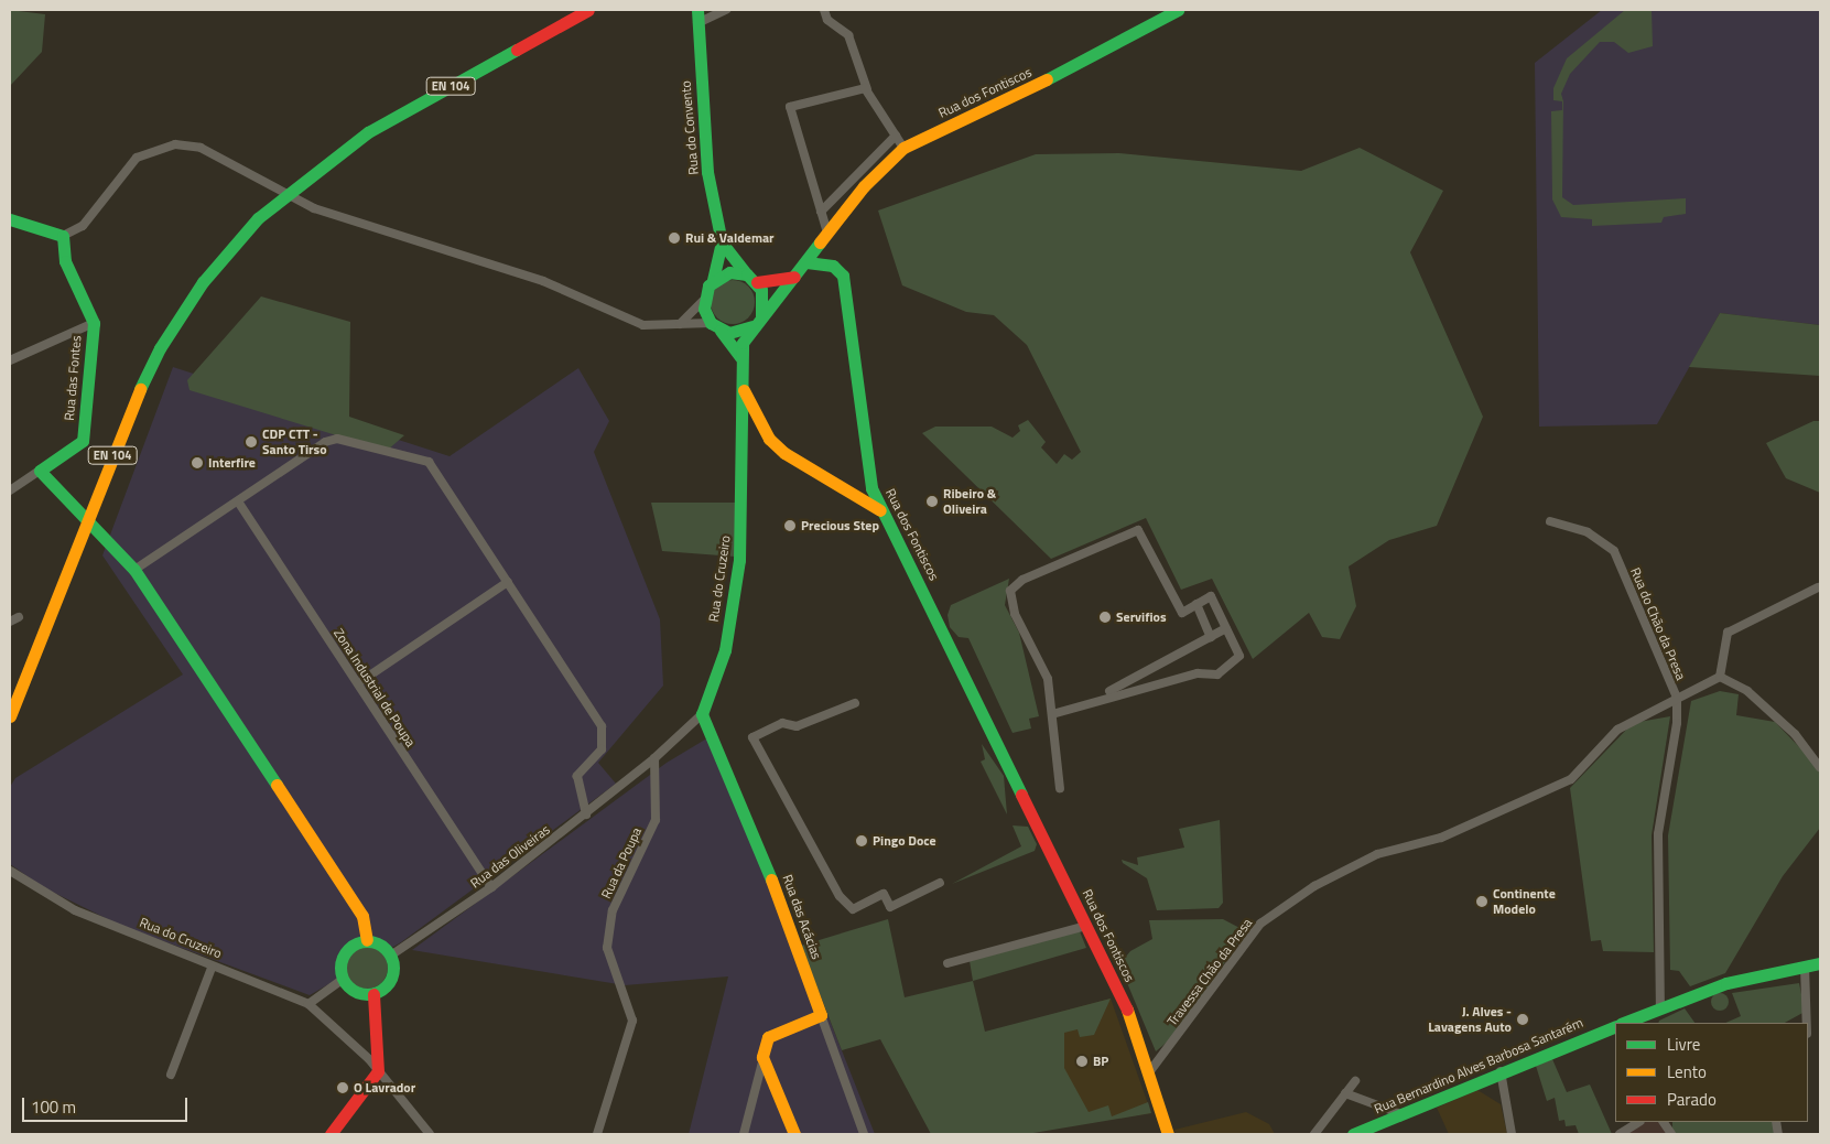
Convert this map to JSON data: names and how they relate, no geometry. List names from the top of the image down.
{
  "streets": {
    "street": [
      "EN 104",
      "Rua dos Fontiscos",
      "Rua do Convento",
      "Rua das Fontes",
      "Rua do Cruzeiro",
      "Rua do Chão da Presa",
      "Zona Industrial de Poupa",
      "Rua das Oliveiras",
      "Rua da Poupa",
      "Rua das Acácias",
      "Travessa Chão da Presa",
      "Rua Bernardino Alves Barbosa Santarém"
    ]
  },
  "crossings": [
    ["Rua dos Fontiscos", "Travessa Chão da Presa"],
    ["Rua do Cruzeiro", "Rua das Oliveiras"],
    ["Rua do Cruzeiro", "Rua da Poupa"],
    ["Rua do Cruzeiro", "Rua das Acácias"],
    ["Rua do Chão da Presa", "Travessa Chão da Presa"],
    ["Rua do Chão da Presa", "Rua Bernardino Alves Barbosa Santarém"],
    ["Zona Industrial de Poupa", "Rua das Oliveiras"]
  ],
  "places": [
    "Rui & Valdemar",
    "CDP CTT - Santo Tirso",
    "Interfire",
    "Ribeiro & Oliveira",
    "Precious Step",
    "Servifios",
    "Pingo Doce",
    "Continente Modelo",
    "J. Alves - Lavagens Auto",
    "BP",
    "O Lavrador"
  ],
  "legend": ["Livre", "Lento", "Parado"],
  "scale_bar": "100 m"
}
